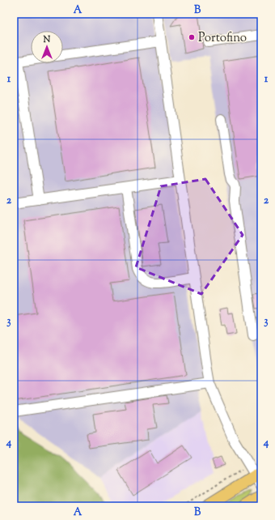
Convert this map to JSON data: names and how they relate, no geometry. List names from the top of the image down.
{
  "places": ["Portofino"],
  "north": "top",
  "grid": {
    "columns": ["A", "B"],
    "rows": [
      "1",
      "2",
      "3",
      "4"
    ]
  }
}
